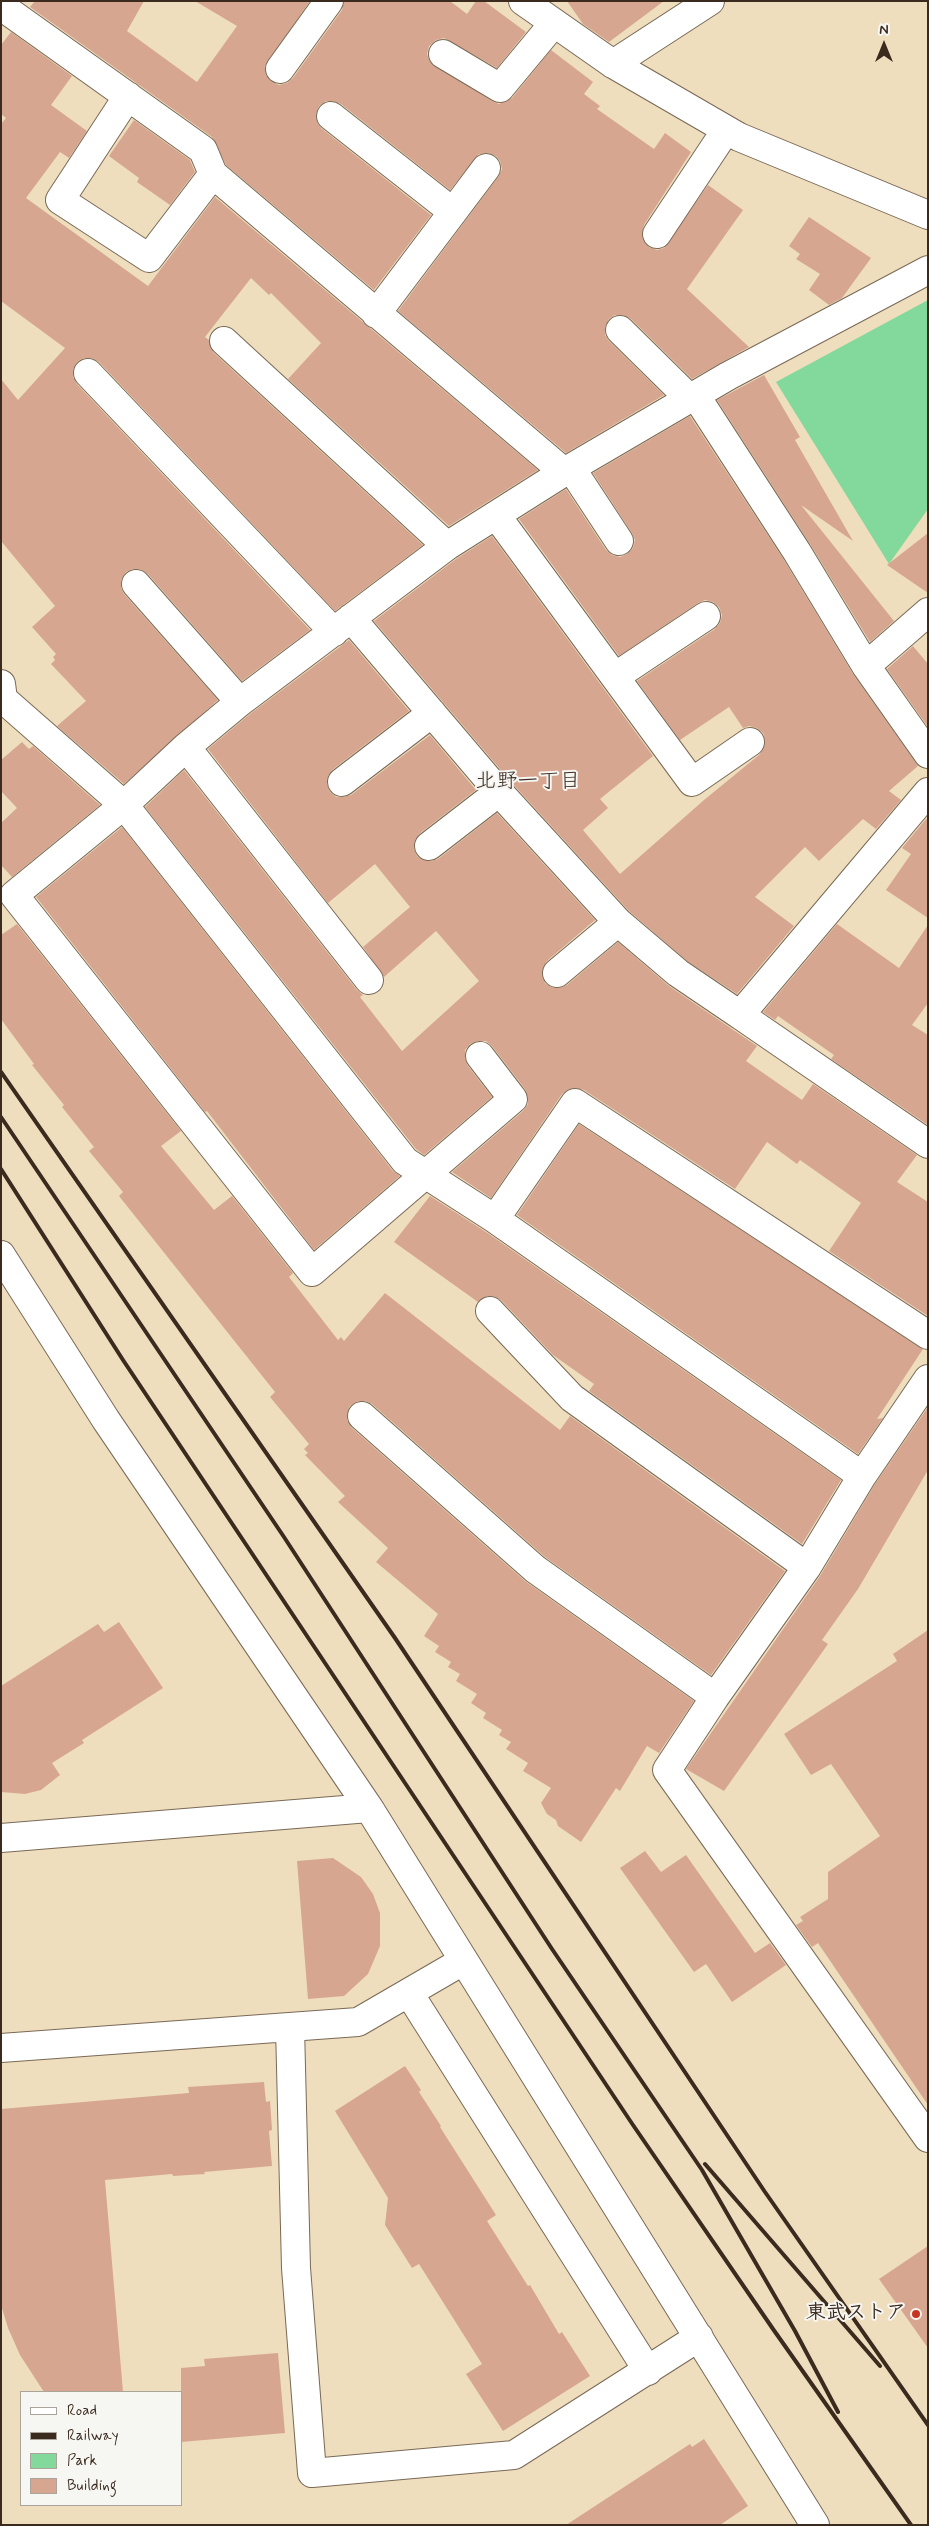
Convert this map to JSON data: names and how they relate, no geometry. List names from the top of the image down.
{
  "districts": ["北野一丁目"],
  "places": ["東武ストア"],
  "legend": [
    "Road",
    "Railway",
    "Park",
    "Building"
  ],
  "north": "top"
}
